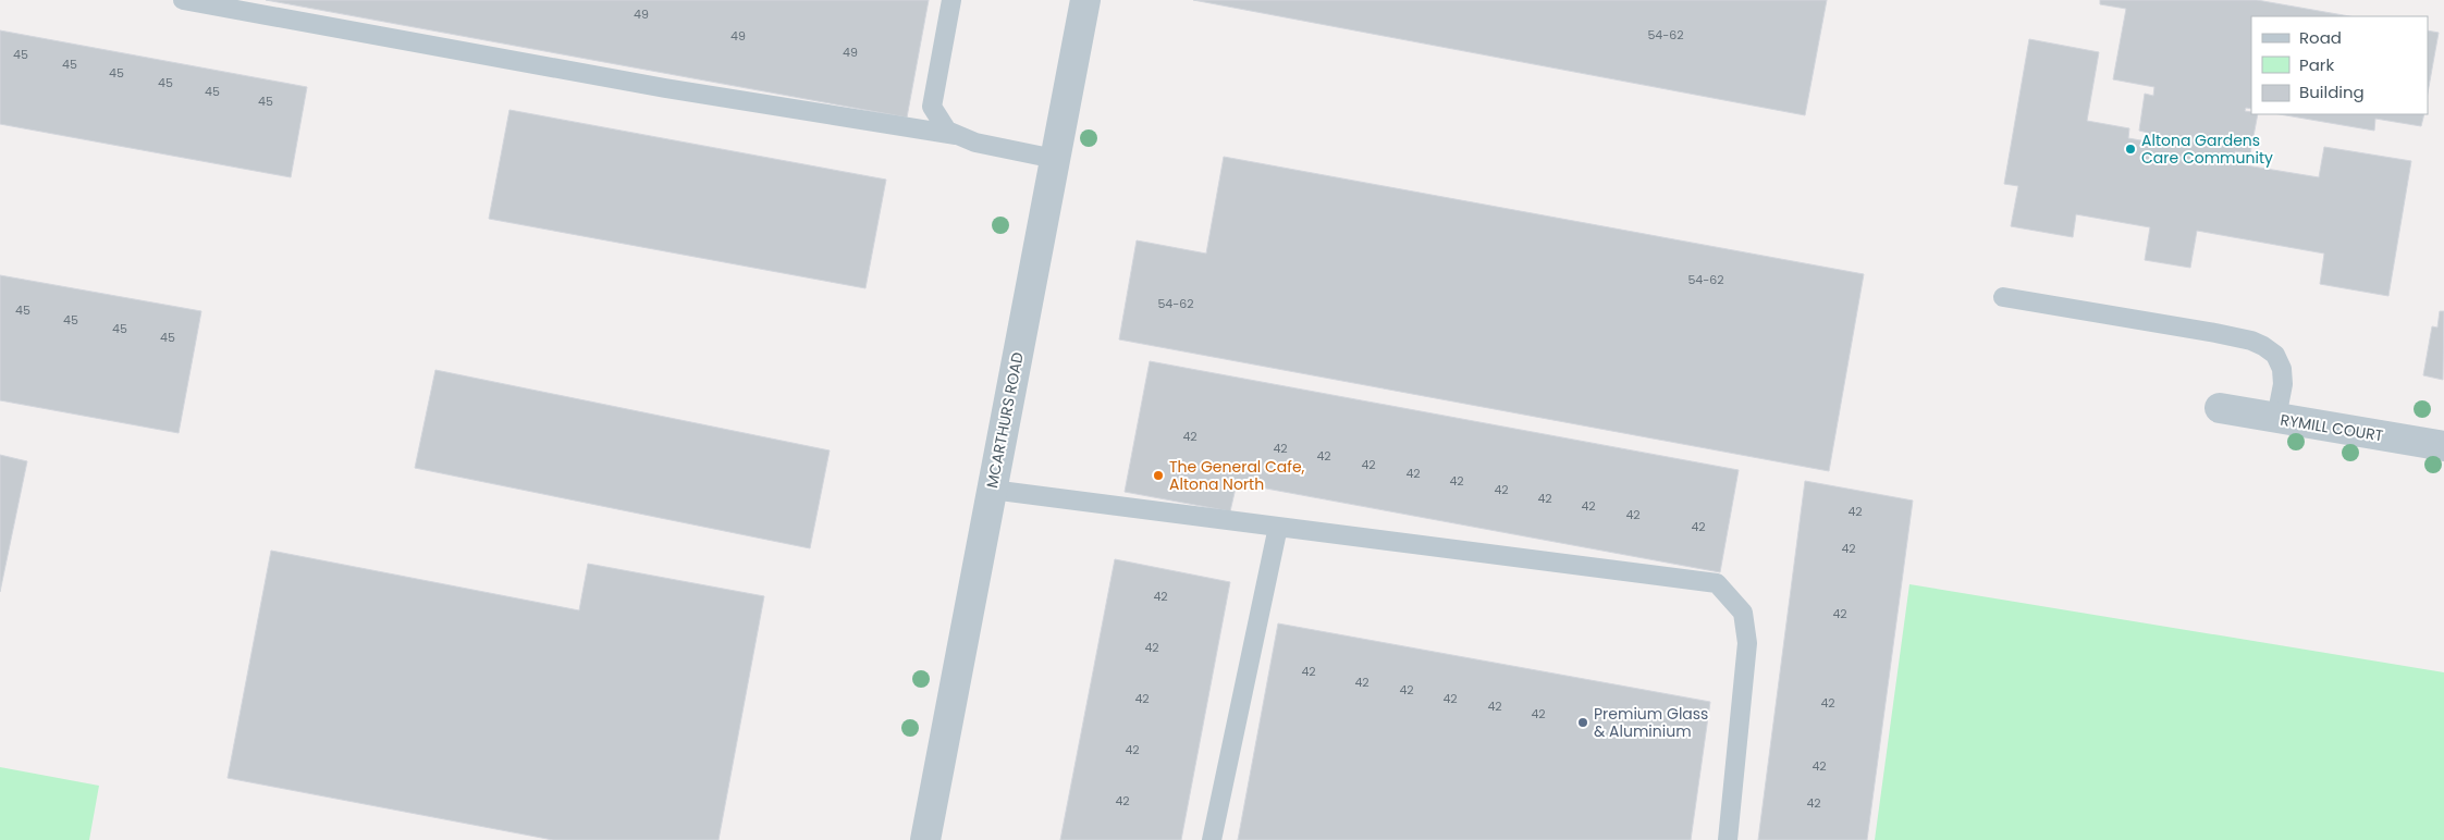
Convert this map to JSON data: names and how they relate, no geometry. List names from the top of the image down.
{
  "streets": {
    "street": ["MCARTHURS ROAD", "RYMILL COURT"]
  },
  "places": ["Altona Gardens Care Community", "The General Cafe, Altona North", "Premium Glass & Aluminium"],
  "house_numbers": [
    "49",
    "54-62",
    "49",
    "49",
    "45",
    "45",
    "45",
    "45",
    "45",
    "45",
    "54-62",
    "54-62",
    "45",
    "45",
    "45",
    "45",
    "42",
    "42",
    "42",
    "42",
    "42",
    "42",
    "42",
    "42",
    "42",
    "42",
    "42",
    "42",
    "42",
    "42",
    "42",
    "42",
    "42",
    "42",
    "42",
    "42",
    "42",
    "42",
    "42",
    "42",
    "42",
    "42",
    "42",
    "42"
  ],
  "legend": ["Road", "Park", "Building"]
}
